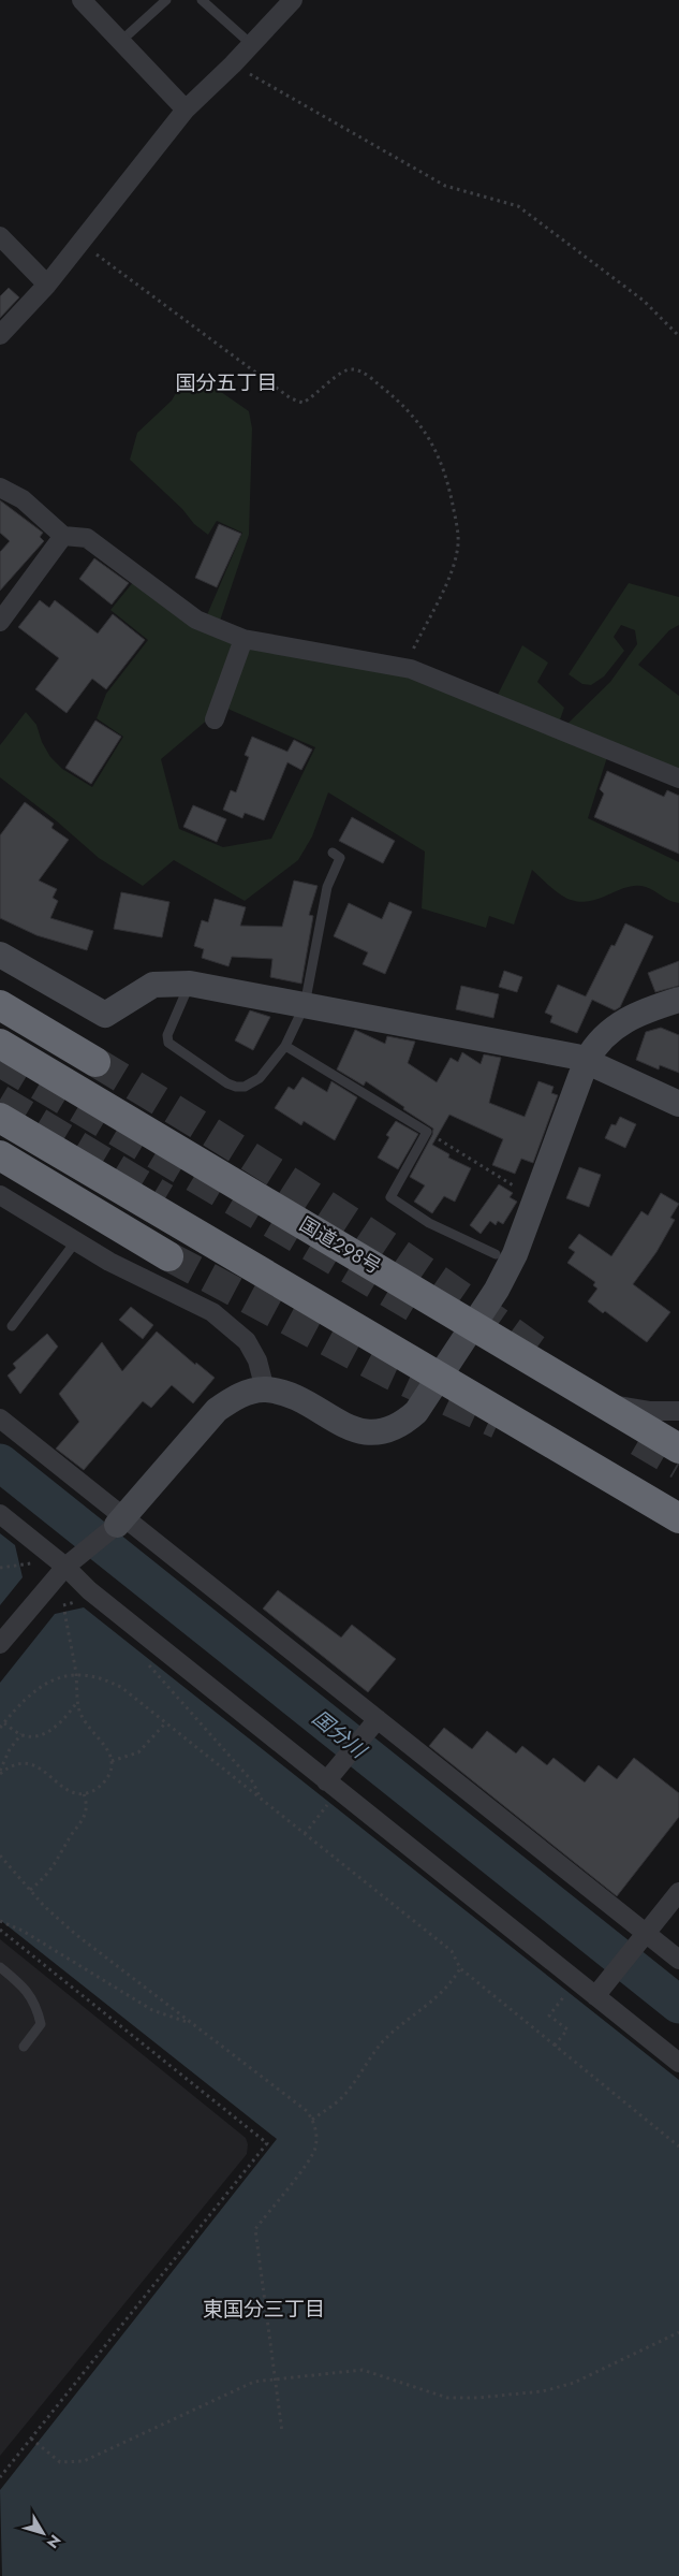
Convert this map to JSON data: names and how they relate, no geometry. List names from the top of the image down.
{
  "streets": {
    "highway": ["国道298号"]
  },
  "districts": ["国分五丁目", "東国分三丁目"],
  "water": ["国分川"],
  "north": "bottom right"
}
